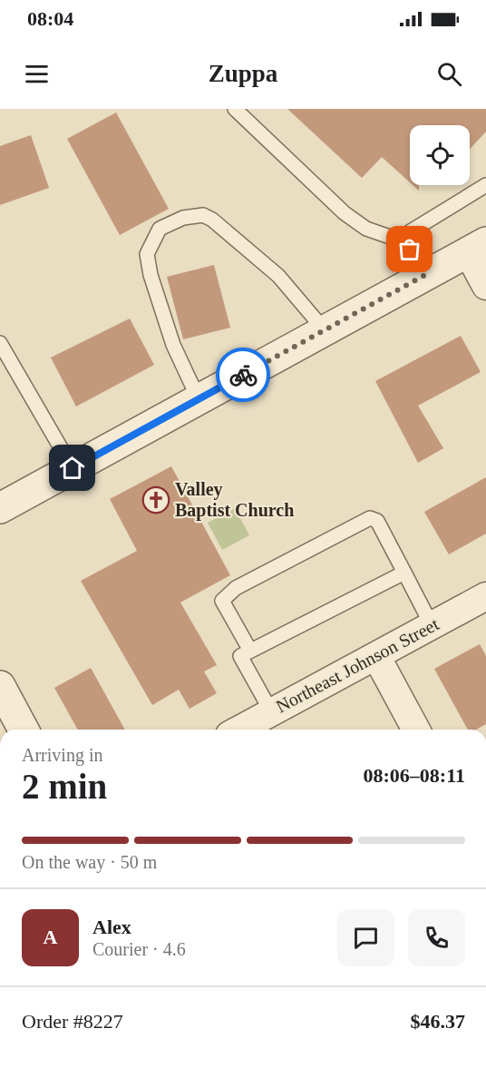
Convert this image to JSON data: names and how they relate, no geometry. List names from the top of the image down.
{
  "streets": {
    "street": ["Northeast Johnson Street"]
  },
  "places": {
    "church": ["Valley Baptist Church"]
  },
  "page": {
    "status": "08:04",
    "header": "Zuppa",
    "heading": ["2 min", "Arriving in", "08:06–08:11"],
    "panel": [
      "Alex",
      "Courier · 4.6",
      "Order #8227",
      "$46.37"
    ],
    "bar": "On the way · 50 m",
    "round": "A"
  }
}
